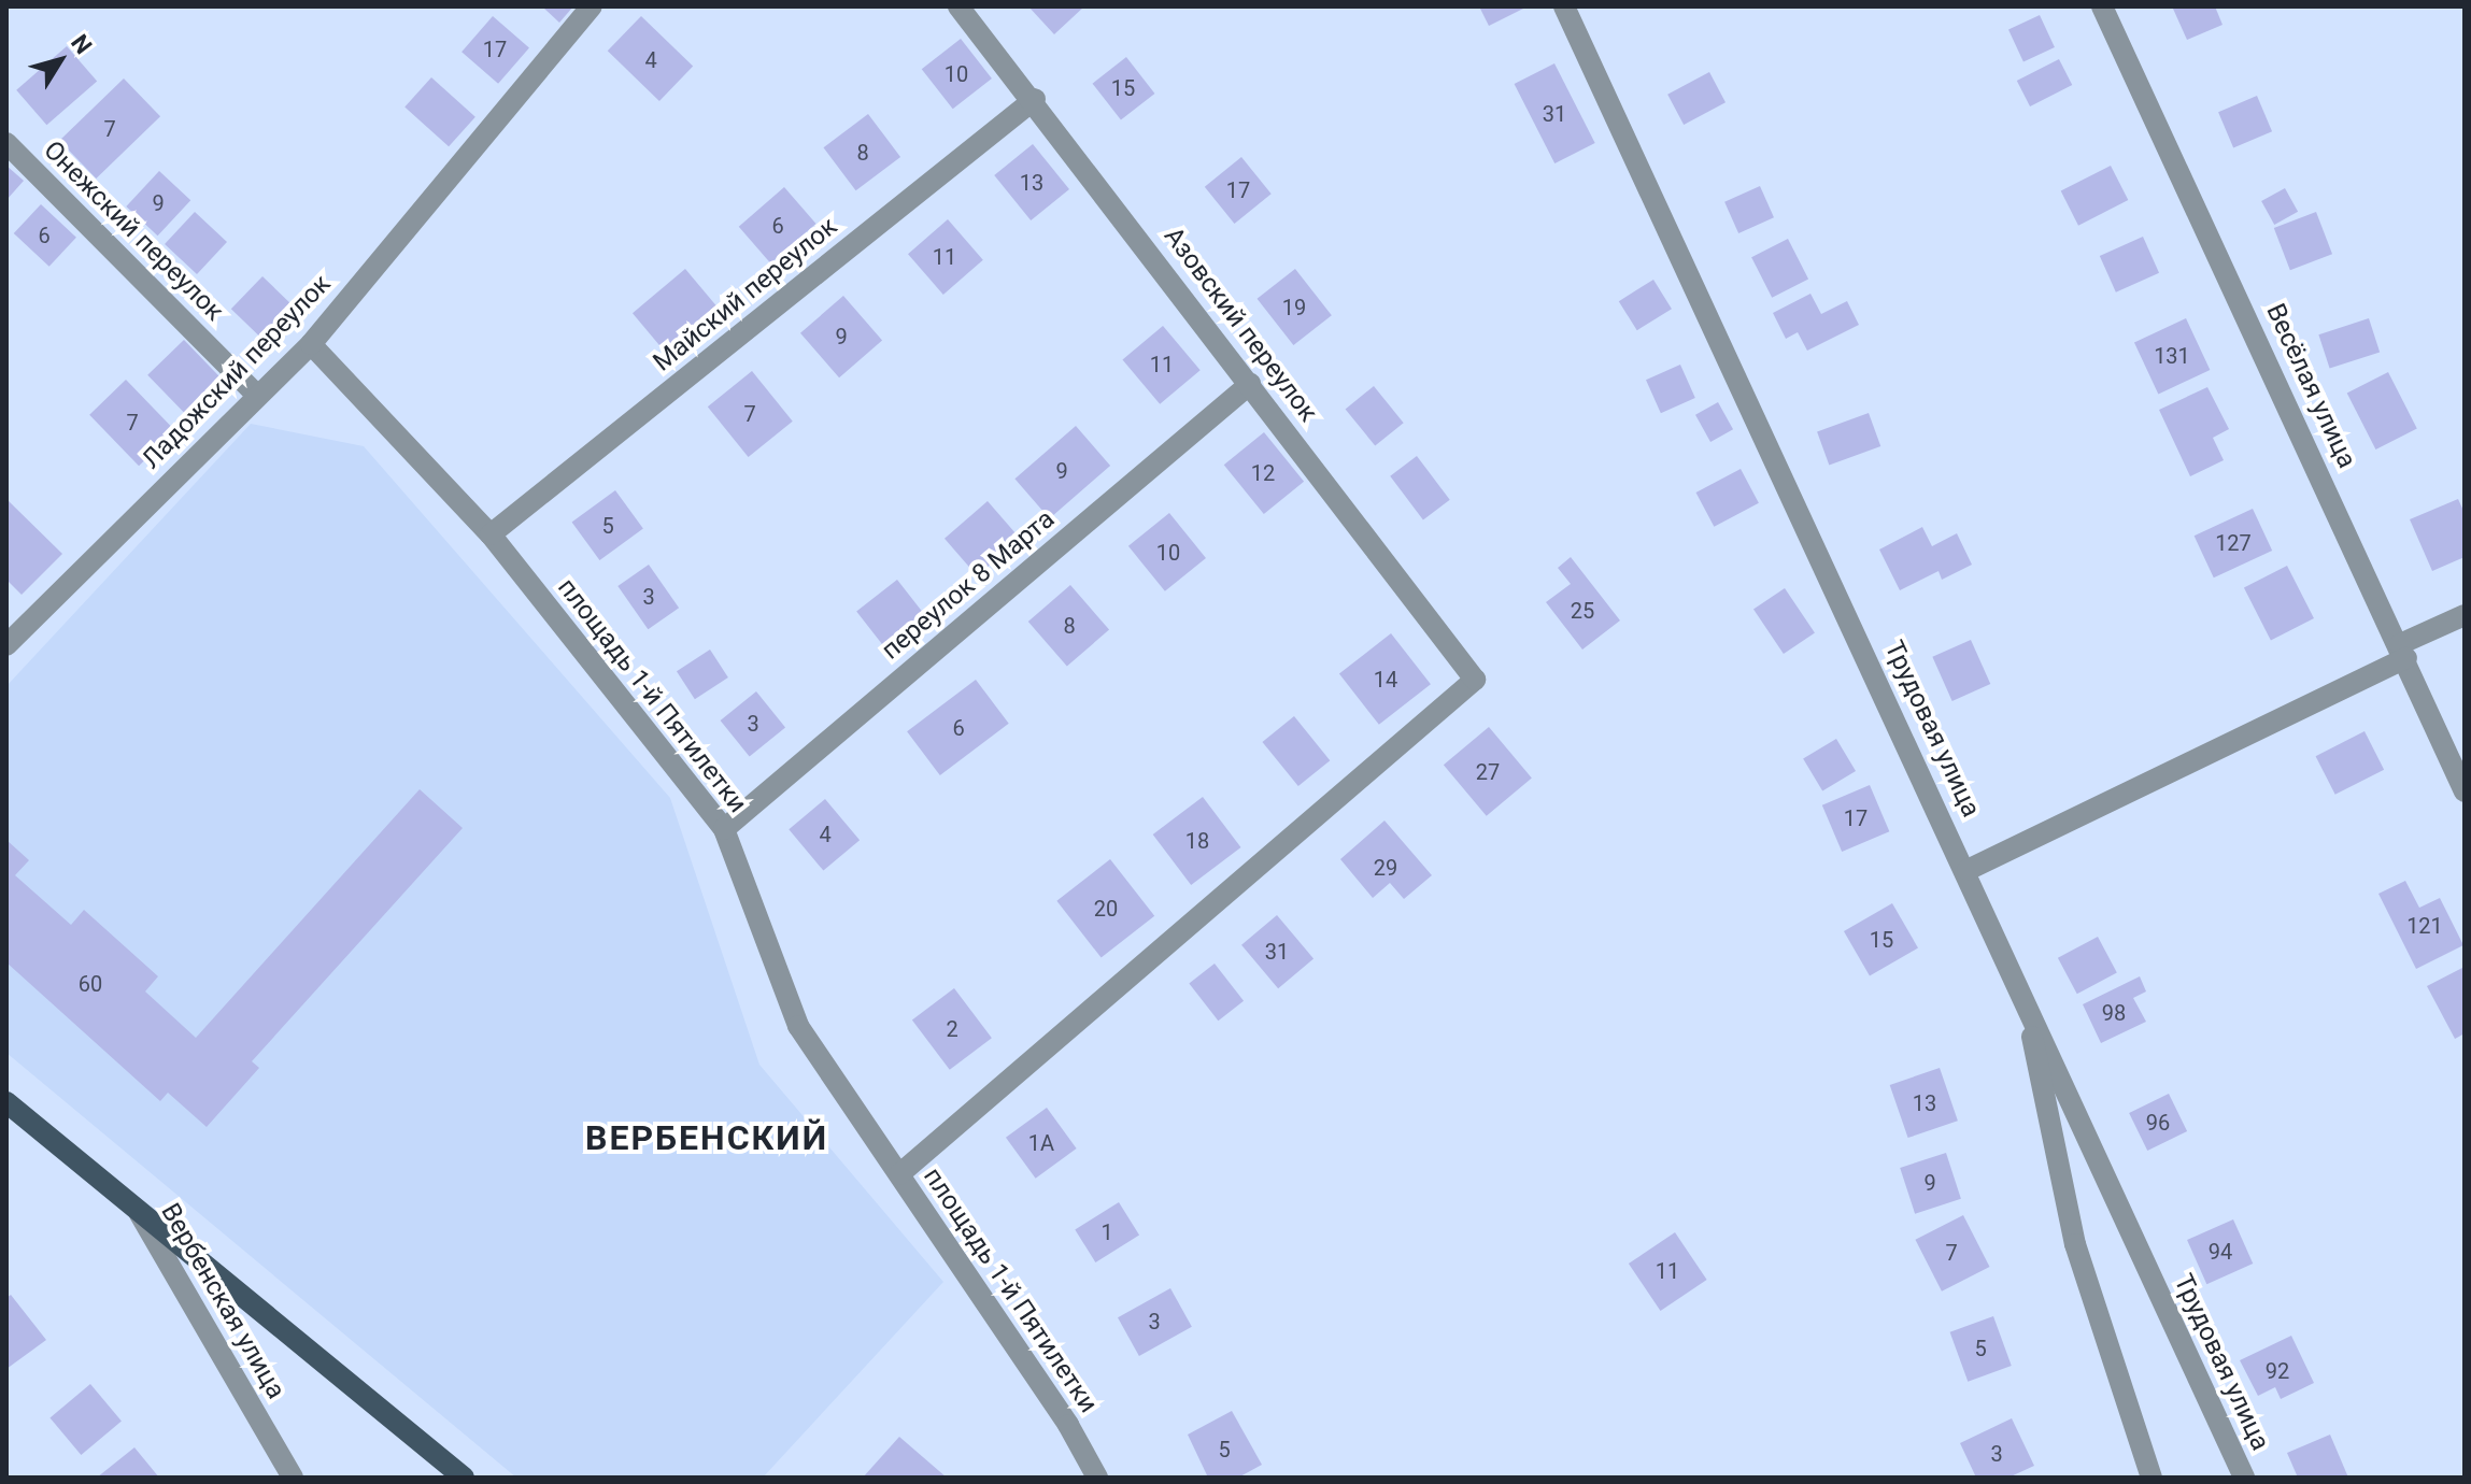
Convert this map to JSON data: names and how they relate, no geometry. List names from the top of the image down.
{
  "streets": {
    "main road": ["Вербенская улица"],
    "street": [
      "Онежский переулок",
      "Майский переулок",
      "Азовский переулок",
      "Ладожский переулок",
      "Весёлая улица",
      "переулок 8 Марта",
      "площадь 1-й Пятилетки",
      "Трудовая улица"
    ]
  },
  "crossings": [
    ["Онежский переулок", "Ладожский переулок"],
    ["Майский переулок", "Азовский переулок"],
    ["Майский переулок", "площадь 1-й Пятилетки"],
    ["Азовский переулок", "переулок 8 Марта"],
    ["Азовский переулок", "площадь 1-й Пятилетки"],
    ["Ладожский переулок", "площадь 1-й Пятилетки"],
    ["переулок 8 Марта", "площадь 1-й Пятилетки"]
  ],
  "districts": ["ВЕРБЕНСКИЙ"],
  "house_numbers": [
    "17",
    "4",
    "10",
    "15",
    "31",
    "7",
    "8",
    "13",
    "17",
    "9",
    "6",
    "6",
    "11",
    "19",
    "9",
    "131",
    "11",
    "7",
    "7",
    "9",
    "12",
    "5",
    "127",
    "10",
    "3",
    "25",
    "8",
    "14",
    "3",
    "6",
    "27",
    "17",
    "4",
    "18",
    "29",
    "20",
    "121",
    "15",
    "31",
    "60",
    "98",
    "2",
    "13",
    "96",
    "1А",
    "9",
    "1",
    "94",
    "7",
    "11",
    "3",
    "5",
    "92",
    "5",
    "3"
  ],
  "north": "top right"
}
